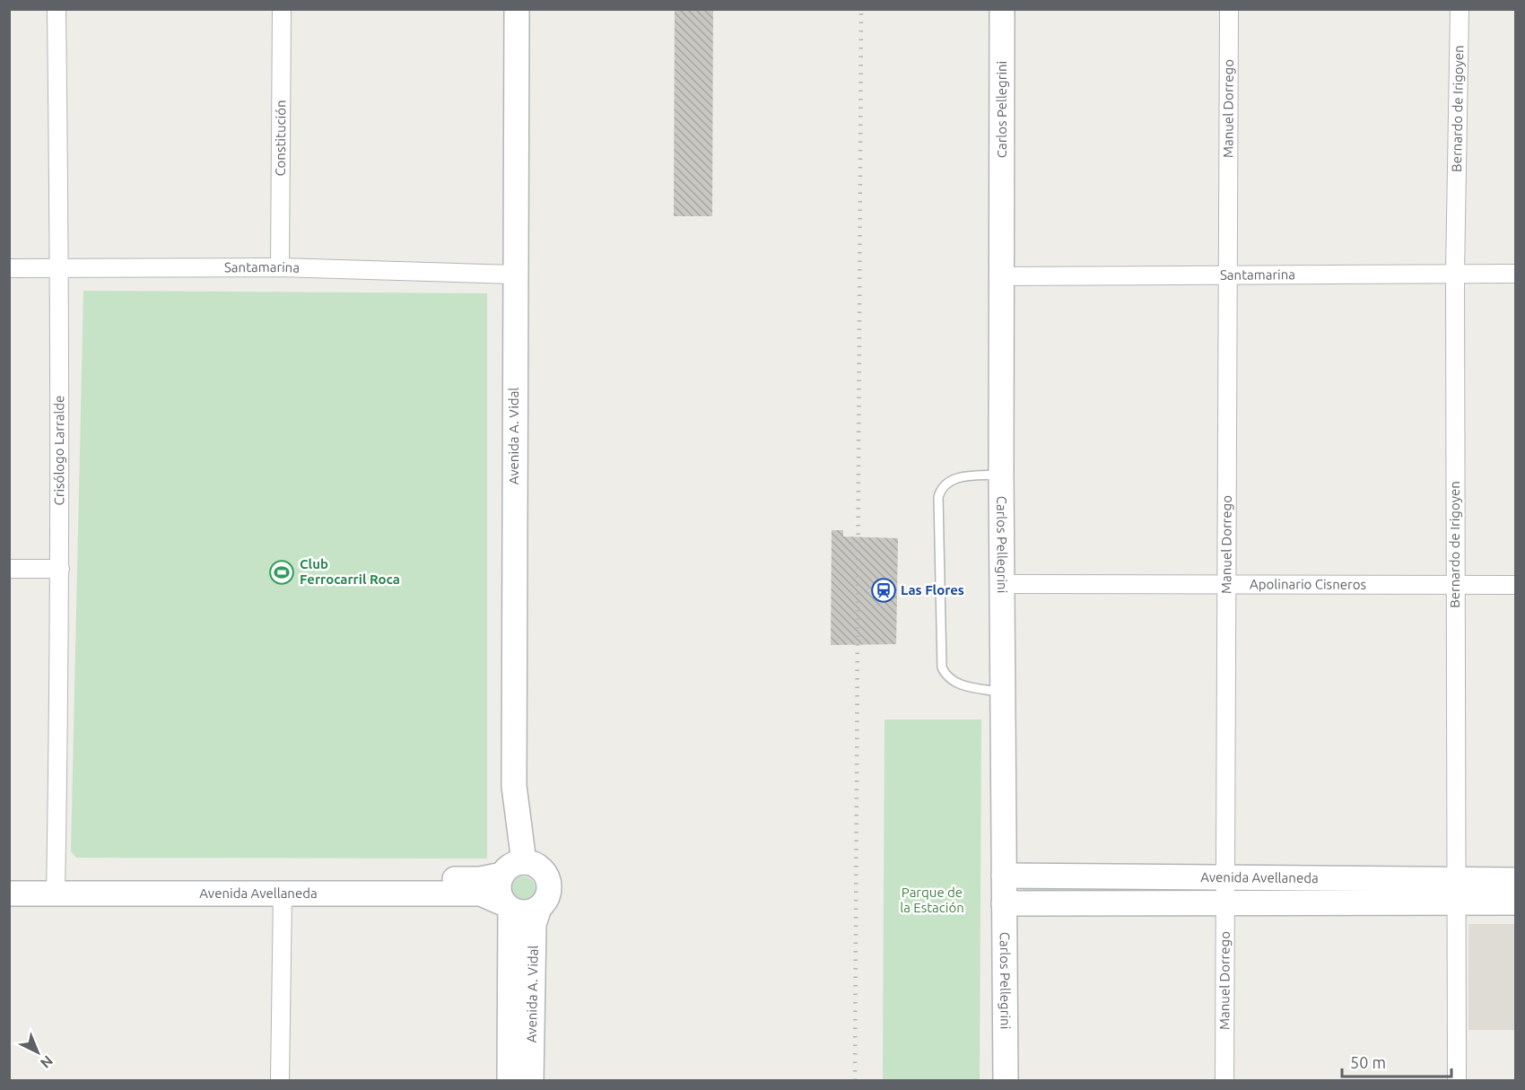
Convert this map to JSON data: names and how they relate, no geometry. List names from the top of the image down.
{
  "streets": {
    "street": [
      "Carlos Pellegrini",
      "Manuel Dorrego",
      "Bernardo de Irigoyen",
      "Constitución",
      "Santamarina",
      "Avenida A. Vidal",
      "Crisólogo Larralde",
      "Apolinario Cisneros",
      "Avenida Avellaneda"
    ]
  },
  "crossings": [
    ["Carlos Pellegrini", "Santamarina"],
    ["Carlos Pellegrini", "Apolinario Cisneros"],
    ["Carlos Pellegrini", "Avenida Avellaneda"],
    ["Manuel Dorrego", "Santamarina"],
    ["Manuel Dorrego", "Apolinario Cisneros"],
    ["Manuel Dorrego", "Avenida Avellaneda"],
    ["Bernardo de Irigoyen", "Santamarina"],
    ["Bernardo de Irigoyen", "Apolinario Cisneros"],
    ["Bernardo de Irigoyen", "Avenida Avellaneda"],
    ["Constitución", "Santamarina"],
    ["Santamarina", "Avenida A. Vidal"],
    ["Santamarina", "Crisólogo Larralde"],
    ["Avenida A. Vidal", "Avenida Avellaneda"],
    ["Crisólogo Larralde", "Avenida Avellaneda"]
  ],
  "parks": ["Parque de la Estación"],
  "places": {
    "sports": ["Club Ferrocarril Roca"],
    "station": ["Las Flores"]
  },
  "scale_bar": "50 m",
  "north": "bottom right"
}
